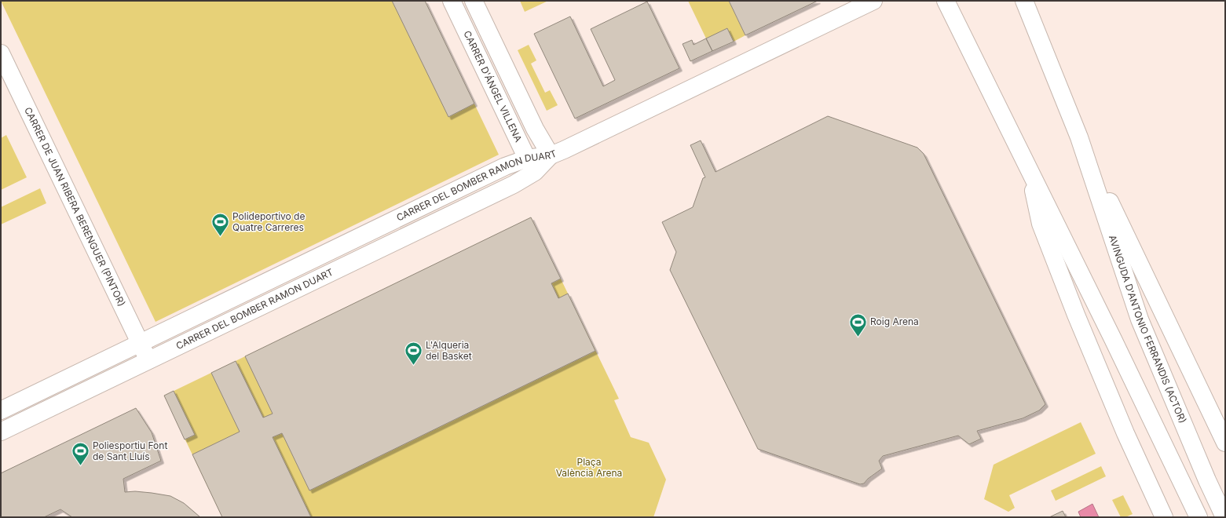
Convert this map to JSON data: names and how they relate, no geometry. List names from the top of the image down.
{
  "streets": {
    "street": [
      "CARRER D'ÁNGEL VILLENA",
      "CARRER DEL BOMBER RAMON DUART",
      "CARRER DE JUAN RIBERA BERENGUER (PINTOR)",
      "AVINGUDA D'ANTONIO FERRANDIS (ACTOR)"
    ]
  },
  "crossings": [
    ["CARRER D'ÁNGEL VILLENA", "CARRER DEL BOMBER RAMON DUART"],
    ["CARRER DEL BOMBER RAMON DUART", "CARRER DE JUAN RIBERA BERENGUER (PINTOR)"]
  ],
  "parks": ["Plaça València Arena"],
  "places": {
    "sports": [
      "Polideportivo de Quatre Carreres",
      "Roig Arena",
      "L'Alqueria del Basket",
      "Poliesportiu Font de Sant Lluís"
    ]
  }
}
